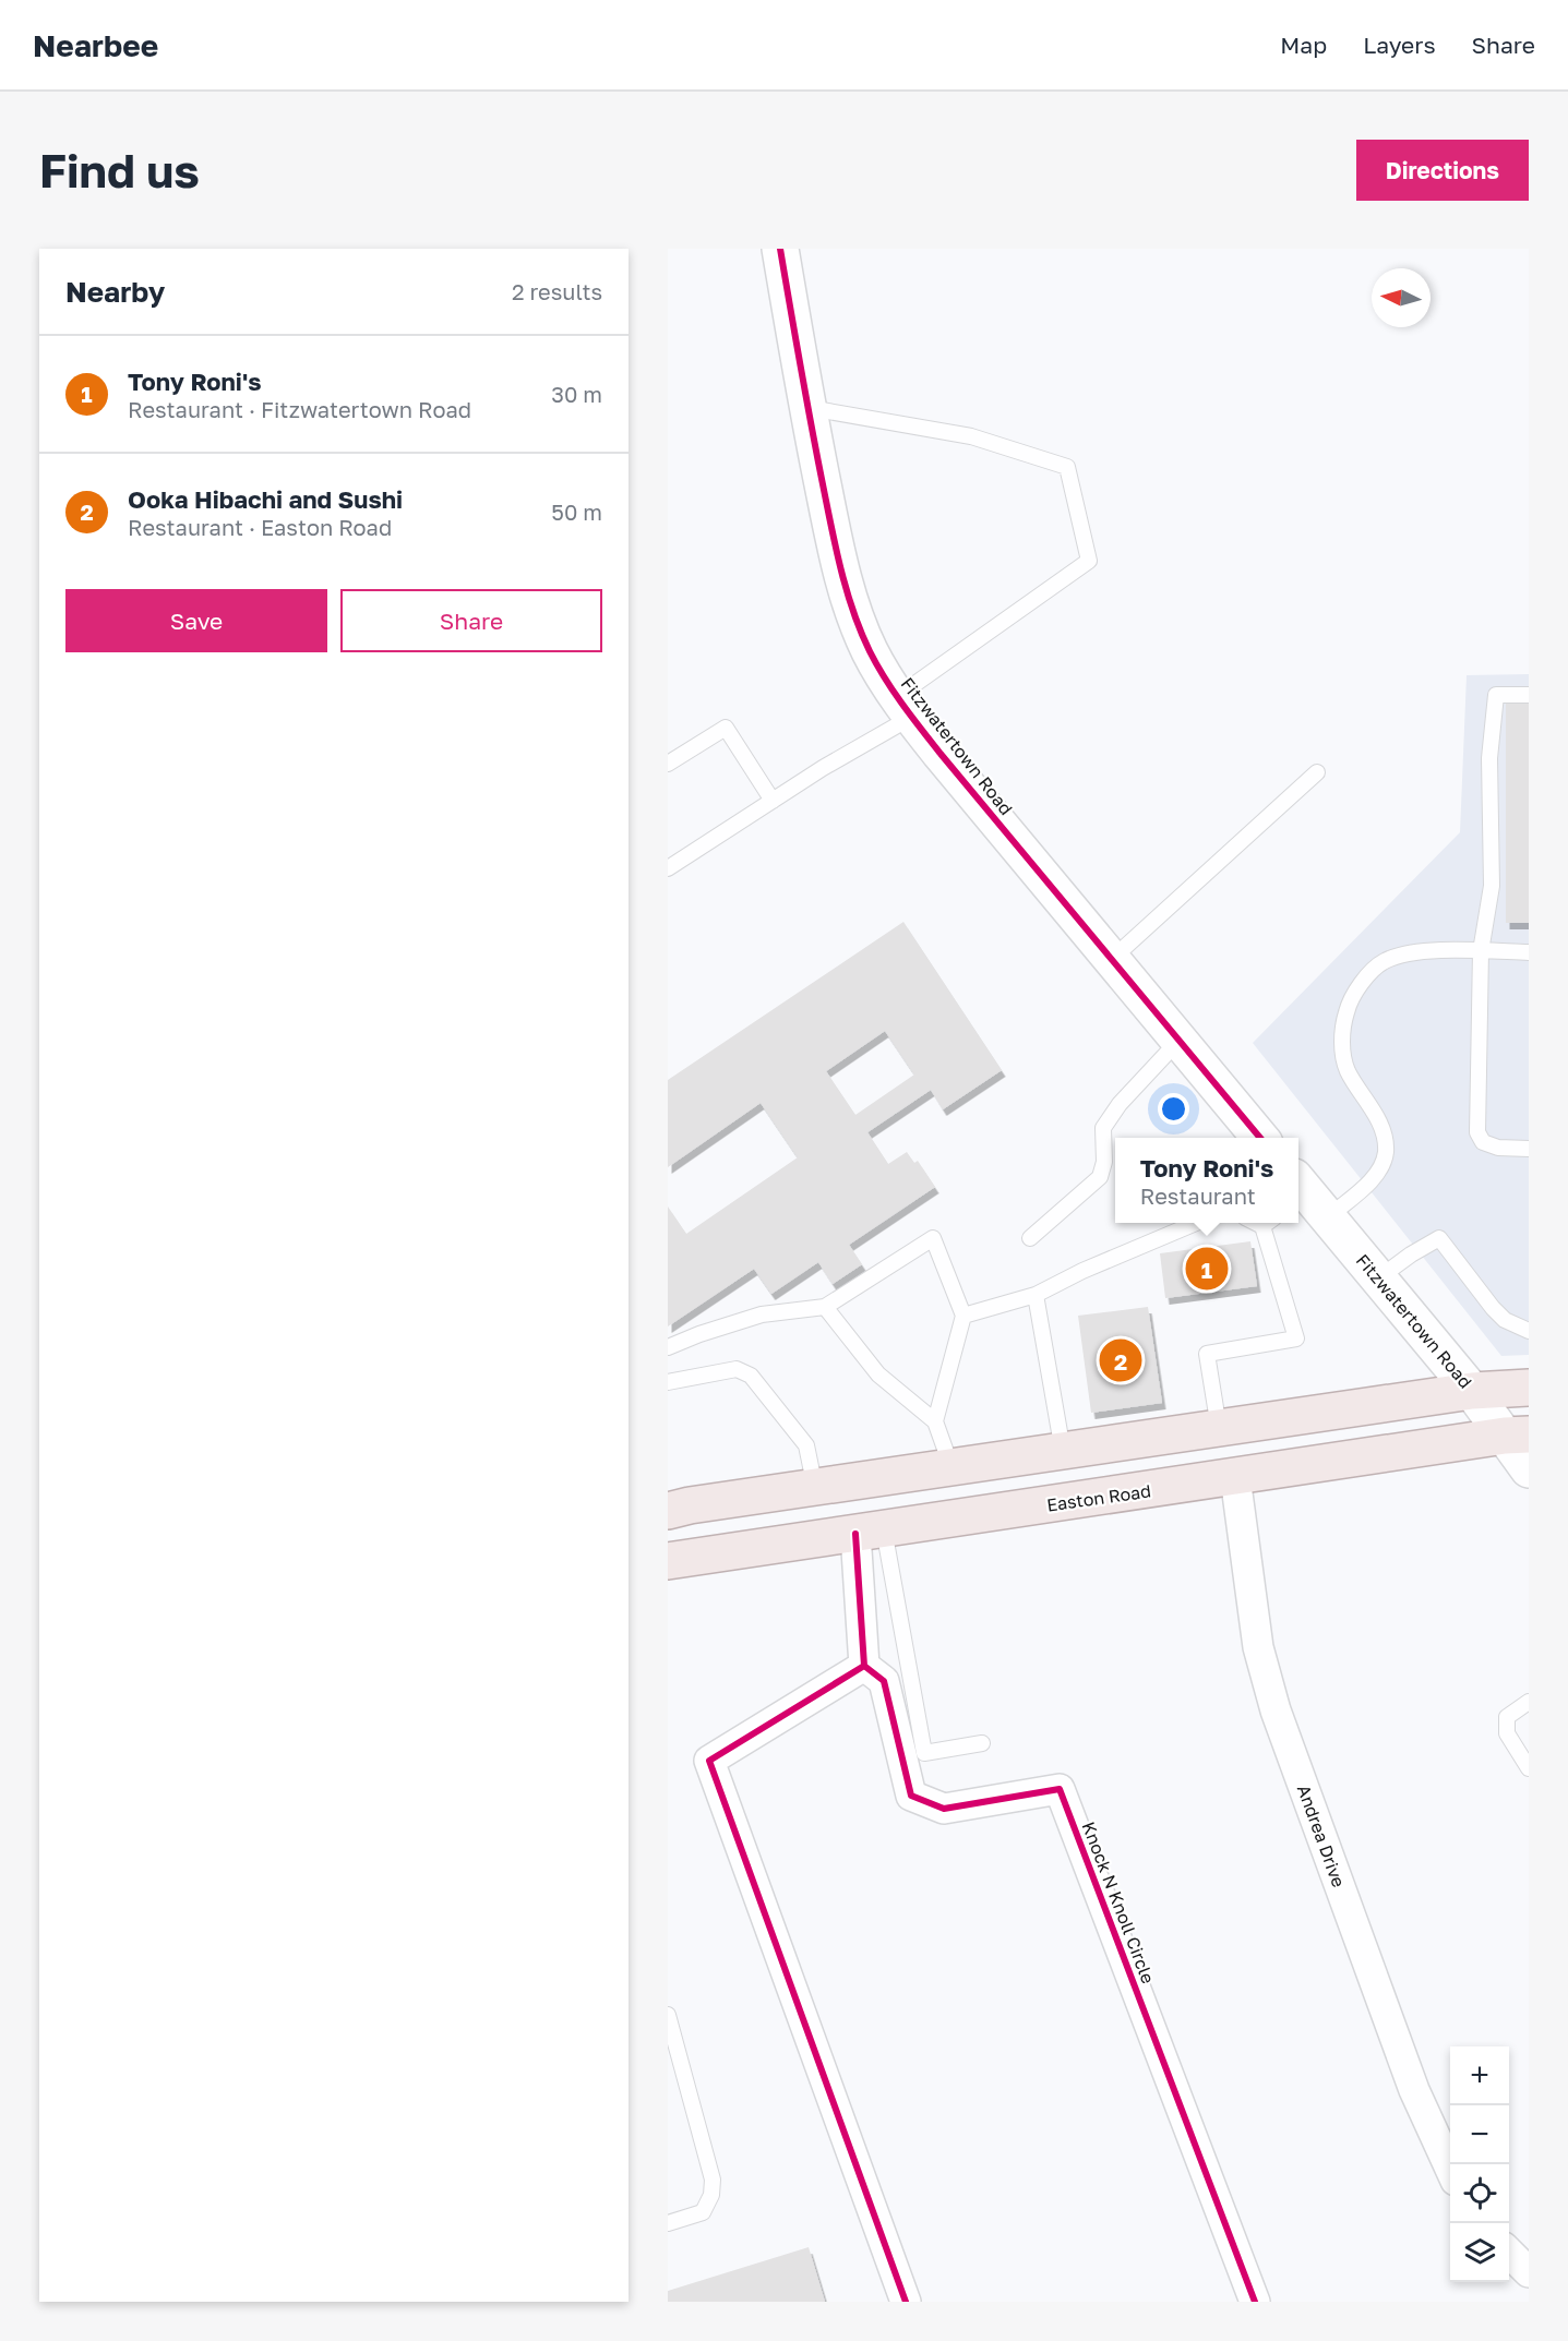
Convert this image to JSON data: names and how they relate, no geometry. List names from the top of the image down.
{
  "streets": {
    "highway": ["Easton Road"],
    "street": ["Fitzwatertown Road", "Andrea Drive", "Knock N Knoll Circle"]
  },
  "crossings": [
    ["Fitzwatertown Road", "Easton Road"],
    ["Easton Road", "Andrea Drive"]
  ],
  "north": "left",
  "page": {
    "header": "Nearbee",
    "nav": ["Map", "Layers", "Share"],
    "buttons": [
      "Directions",
      ["Save", "Share"]
    ],
    "title": "Find us",
    "heading": ["Nearby", "2 results"],
    "list": [
      {
        "mark": "1",
        "name": "Tony Roni's",
        "note": "Restaurant · Fitzwatertown Road",
        "value": "30 m"
      },
      {
        "mark": "2",
        "name": "Ooka Hibachi and Sushi",
        "note": "Restaurant · Easton Road",
        "value": "50 m"
      }
    ],
    "popup": ["Tony Roni's", "Restaurant"],
    "pins": ["1", "2"],
    "map_buttons": ["+", "−"]
  }
}
